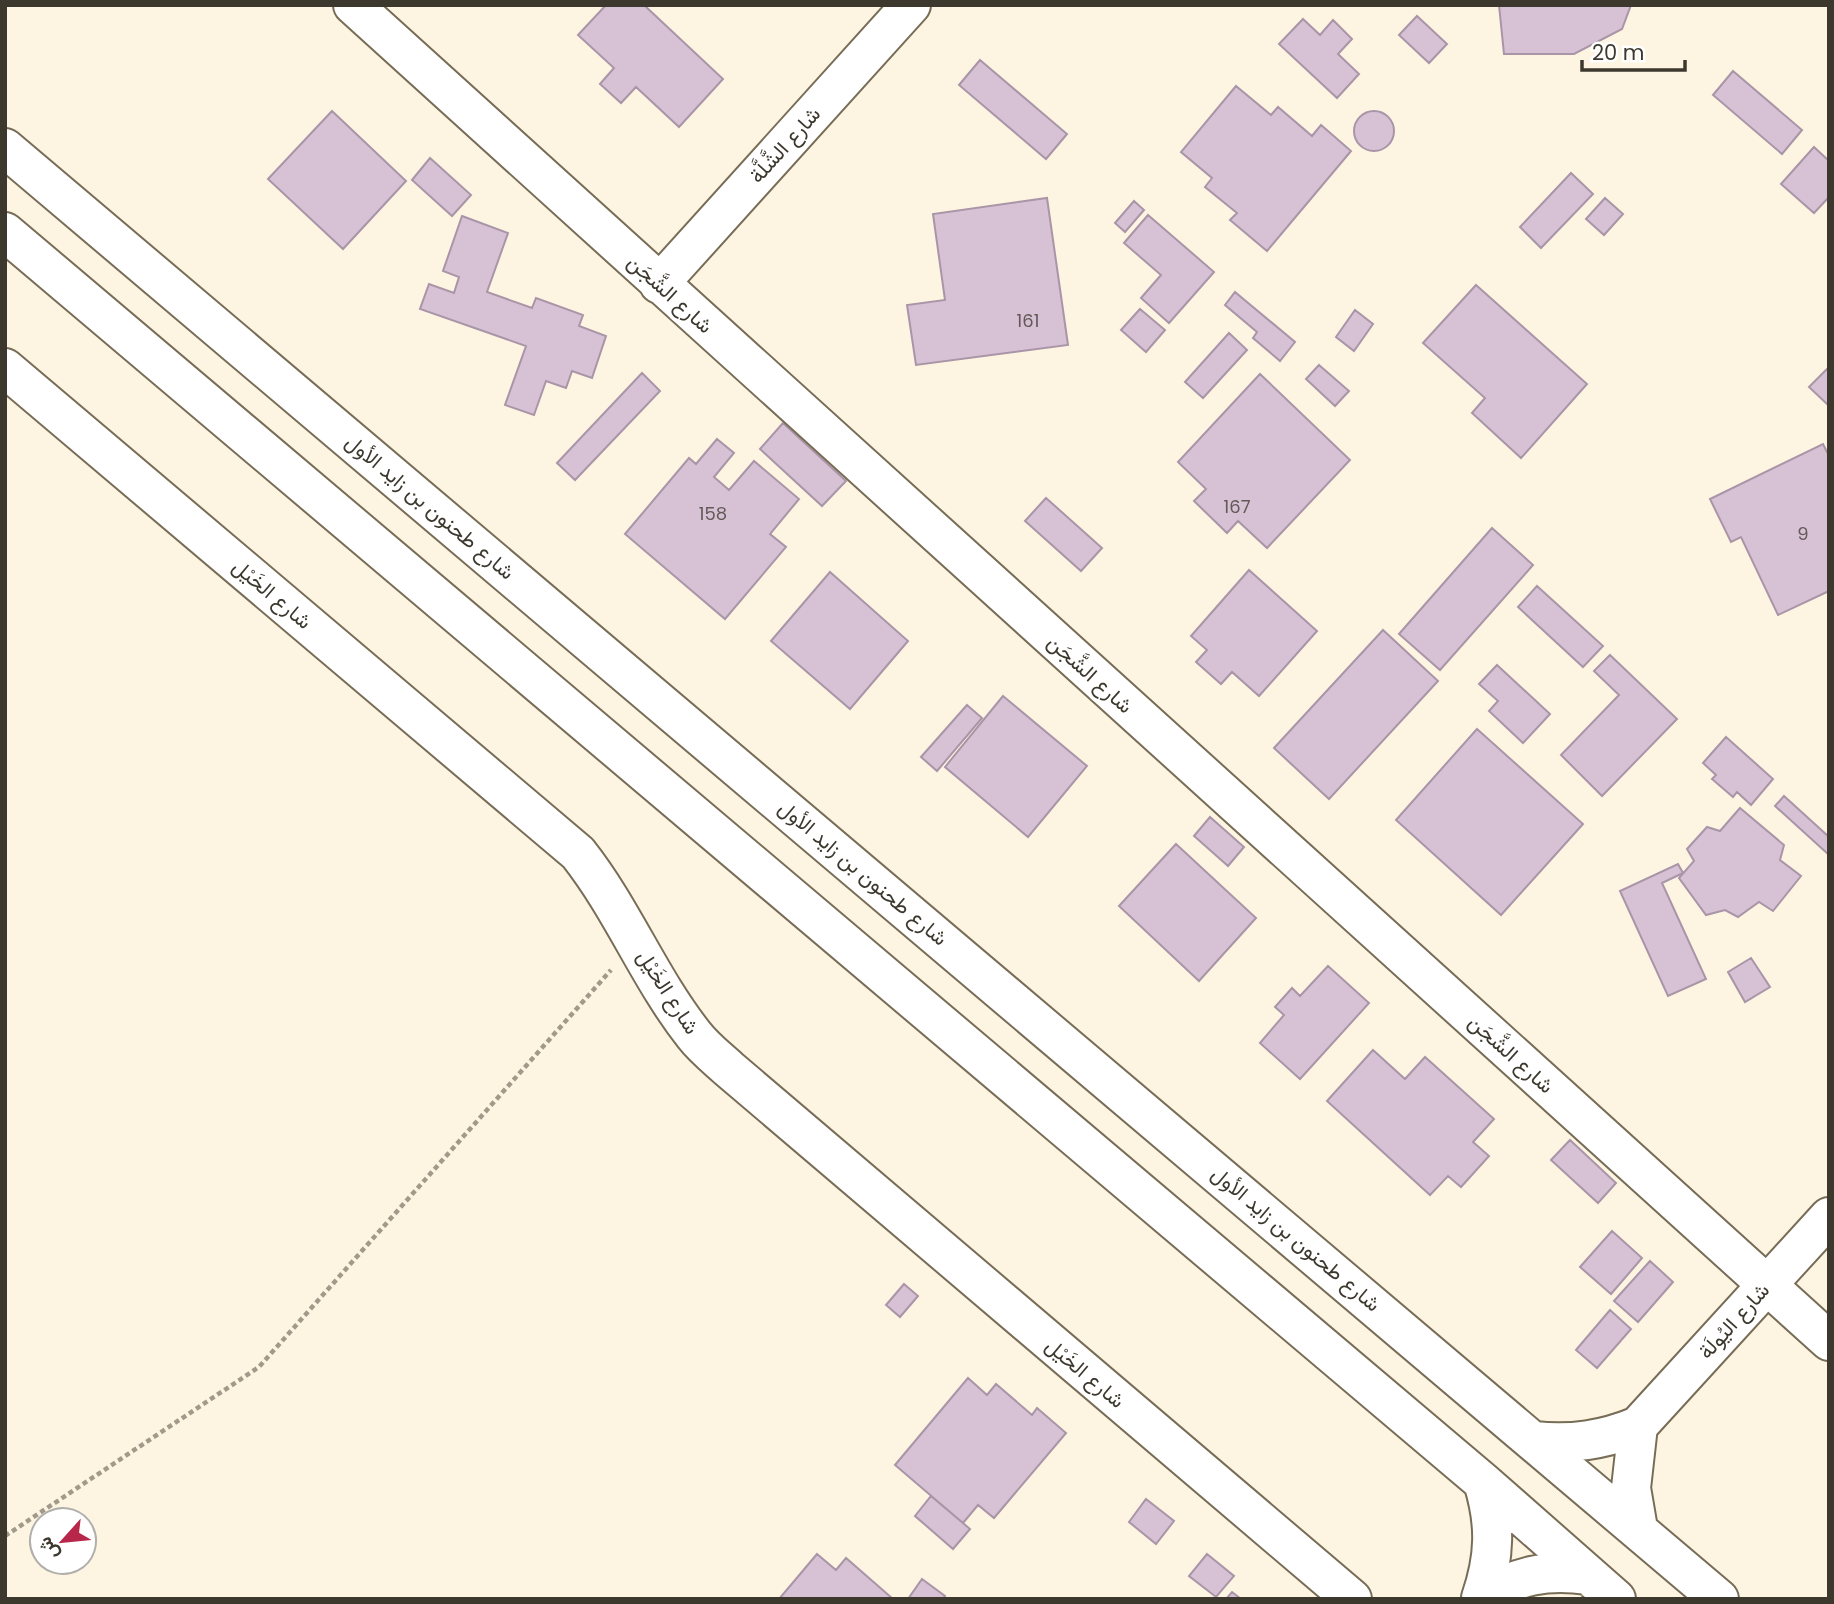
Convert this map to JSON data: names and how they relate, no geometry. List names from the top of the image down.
{
  "streets": {
    "street": [
      "شارع الشَّلَّة",
      "شارع الشَّجَن",
      "شارع طحنون بن زايد الأول",
      "شارع الخَيْل",
      "شارع اليُولَة"
    ]
  },
  "crossings": [
    ["شارع الشَّلَّة", "شارع الشَّجَن"],
    ["شارع الشَّجَن", "شارع اليُولَة"],
    ["شارع طحنون بن زايد الأول", "شارع اليُولَة"]
  ],
  "house_numbers": [
    "161",
    "167",
    "158",
    "9"
  ],
  "scale_bar": "20 m",
  "north": "bottom left"
}
